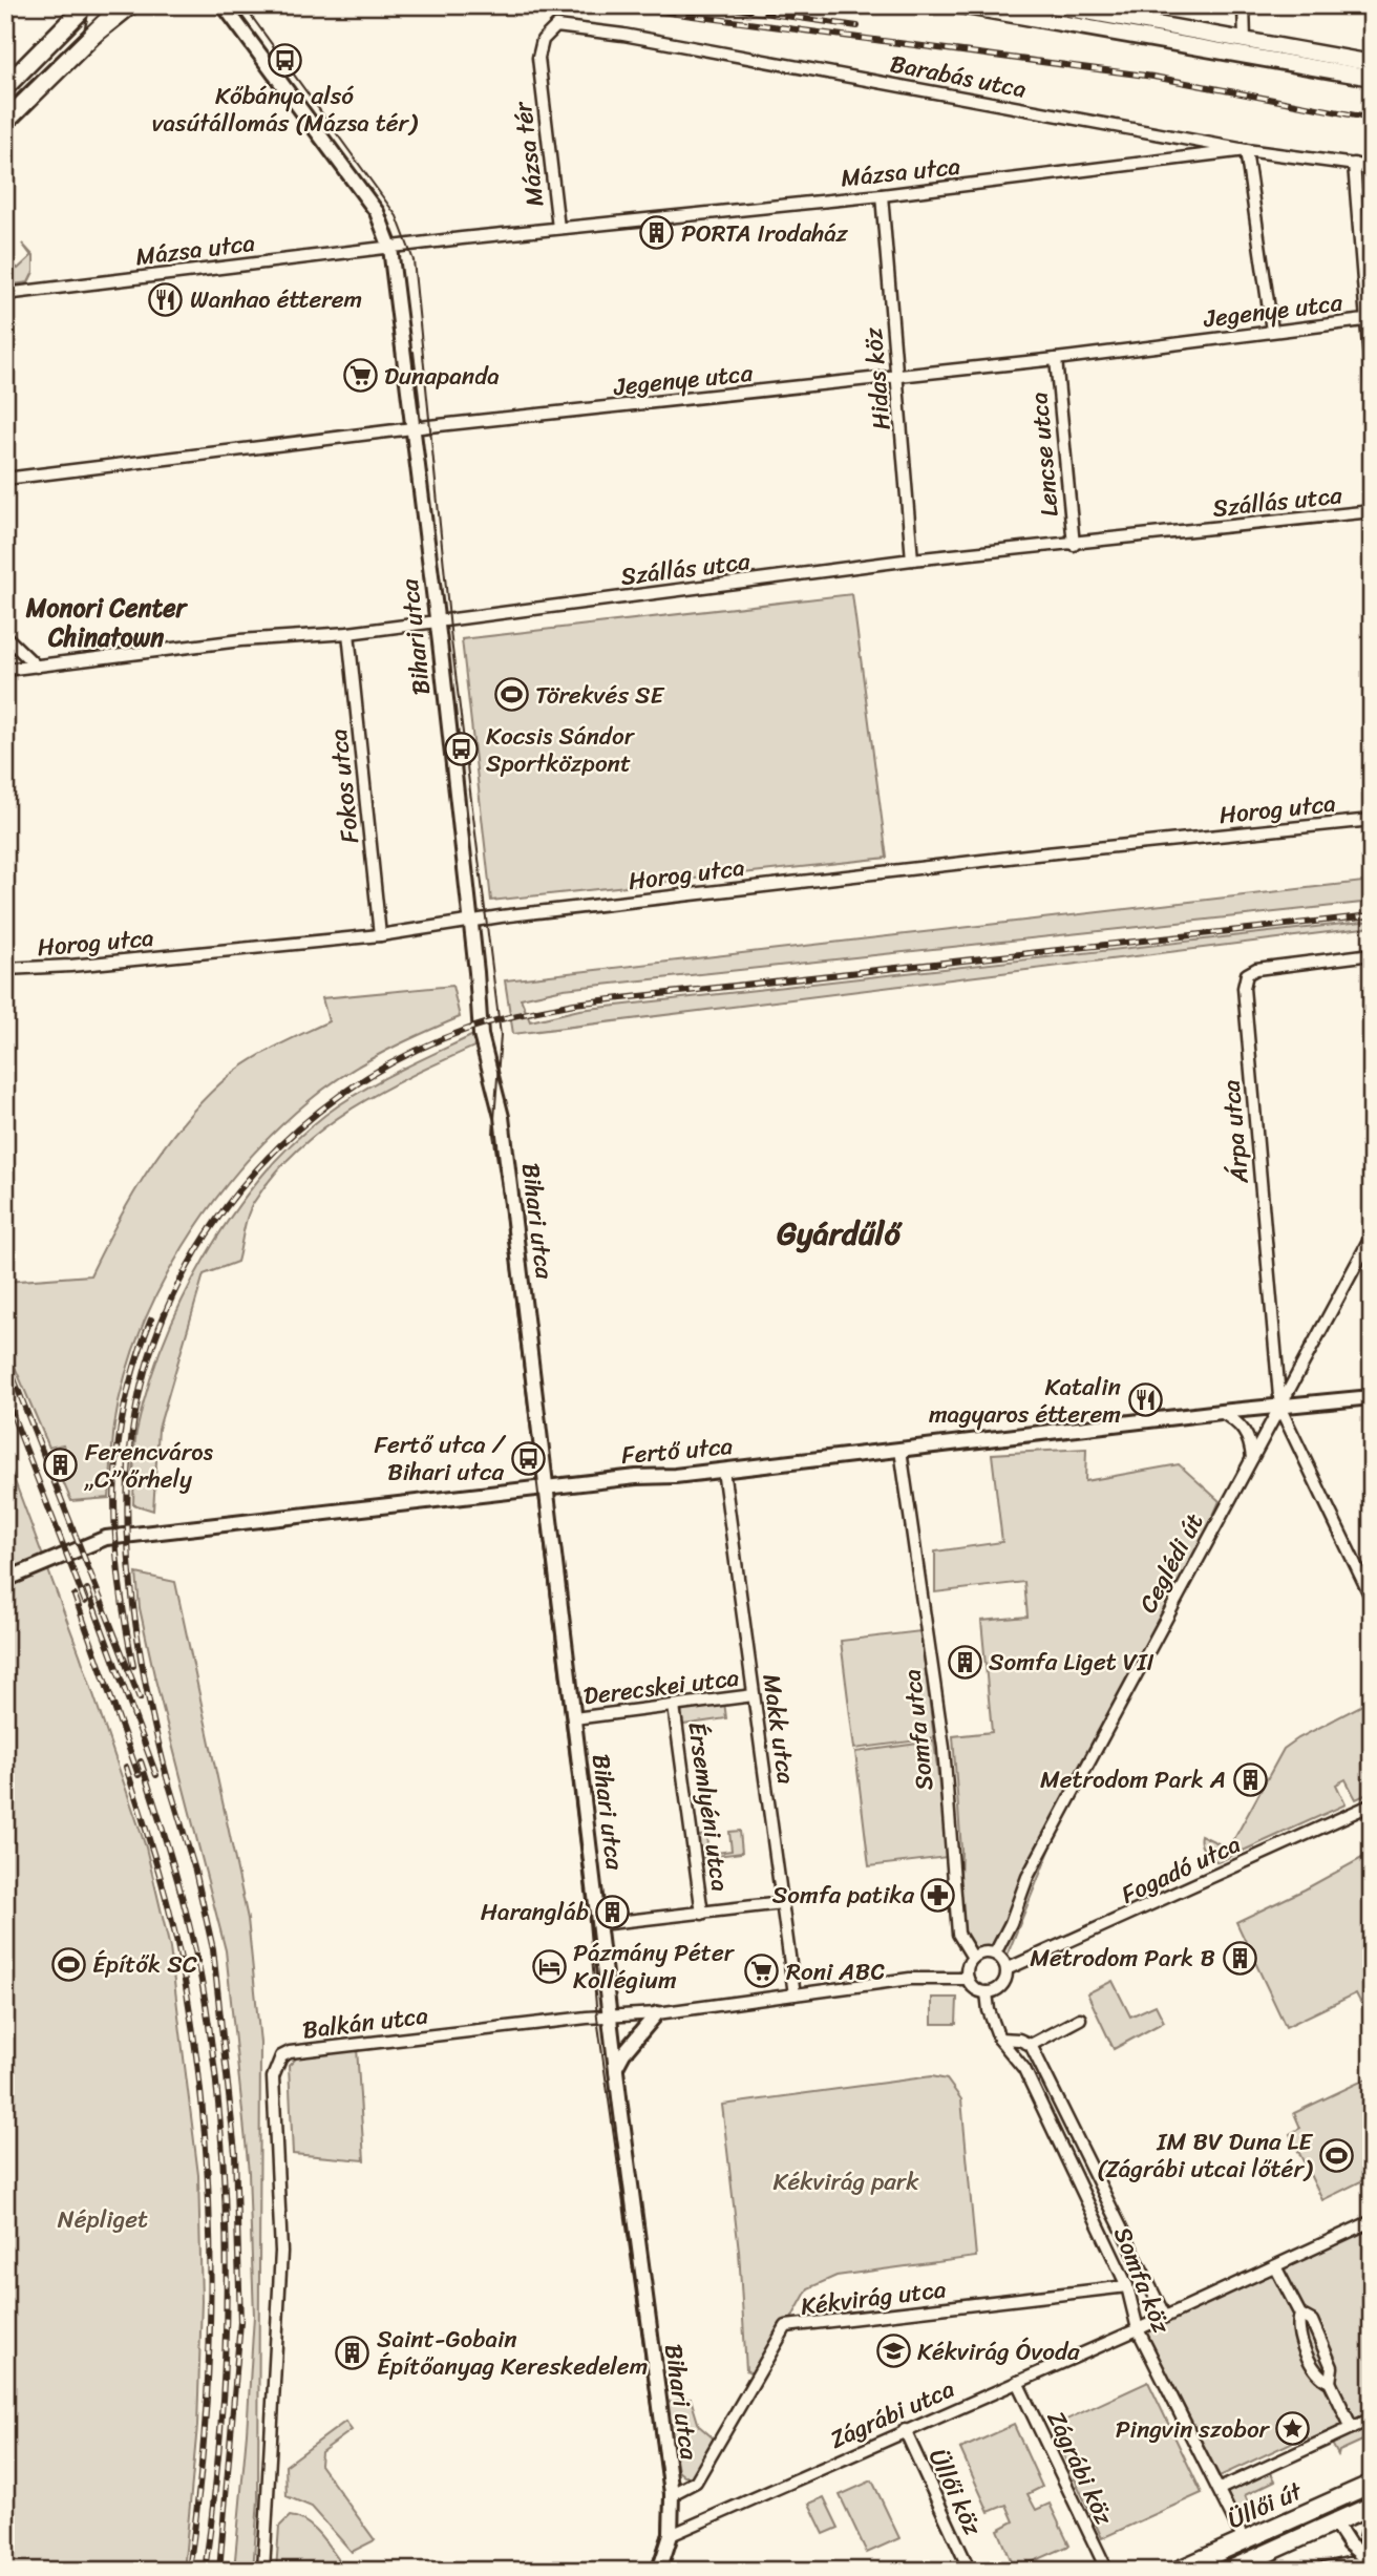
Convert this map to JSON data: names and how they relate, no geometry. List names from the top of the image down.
{
  "streets": {
    "main road": ["Üllői út"],
    "street": [
      "Barabás utca",
      "Mázsa tér",
      "Mázsa utca",
      "Jegenye utca",
      "Hidas köz",
      "Lencse utca",
      "Szállás utca",
      "Bihari utca",
      "Fokos utca",
      "Horog utca",
      "Árpa utca",
      "Fertő utca",
      "Ceglédi út",
      "Derecskei utca",
      "Makk utca",
      "Somfa utca",
      "Érsemlyéni utca",
      "Fogadó utca",
      "Balkán utca",
      "Somfa köz",
      "Kékvirág utca",
      "Zágrábi utca",
      "Zágrábi köz",
      "Üllői köz"
    ]
  },
  "crossings": [
    ["Barabás utca", "Mázsa tér"],
    ["Barabás utca", "Mázsa utca"],
    ["Mázsa tér", "Mázsa utca"],
    ["Mázsa tér", "Bihari utca"],
    ["Mázsa utca", "Hidas köz"],
    ["Mázsa utca", "Bihari utca"],
    ["Jegenye utca", "Hidas köz"],
    ["Jegenye utca", "Lencse utca"],
    ["Jegenye utca", "Bihari utca"],
    ["Hidas köz", "Szállás utca"],
    ["Lencse utca", "Szállás utca"],
    ["Szállás utca", "Bihari utca"],
    ["Szállás utca", "Fokos utca"],
    ["Bihari utca", "Horog utca"],
    ["Bihari utca", "Fertő utca"],
    ["Bihari utca", "Derecskei utca"],
    ["Bihari utca", "Balkán utca"],
    ["Bihari utca", "Kékvirág utca"],
    ["Fokos utca", "Horog utca"],
    ["Árpa utca", "Fertő utca"],
    ["Árpa utca", "Ceglédi út"],
    ["Fertő utca", "Ceglédi út"],
    ["Fertő utca", "Makk utca"],
    ["Fertő utca", "Somfa utca"],
    ["Ceglédi út", "Somfa utca"],
    ["Ceglédi út", "Fogadó utca"],
    ["Ceglédi út", "Balkán utca"],
    ["Ceglédi út", "Somfa köz"],
    ["Derecskei utca", "Makk utca"],
    ["Derecskei utca", "Érsemlyéni utca"],
    ["Makk utca", "Balkán utca"],
    ["Somfa utca", "Fogadó utca"],
    ["Somfa utca", "Balkán utca"],
    ["Somfa utca", "Somfa köz"],
    ["Fogadó utca", "Balkán utca"],
    ["Fogadó utca", "Somfa köz"],
    ["Balkán utca", "Somfa köz"],
    ["Somfa köz", "Kékvirág utca"],
    ["Somfa köz", "Zágrábi utca"],
    ["Somfa köz", "Üllői út"],
    ["Zágrábi utca", "Zágrábi köz"],
    ["Zágrábi utca", "Üllői köz"]
  ],
  "districts": ["Monori Center Chinatown", "Gyárdűlő"],
  "parks": ["Kékvirág park", "Népliget"],
  "places": {
    "bus stop": ["Kőbánya alsó vasútállomás (Mázsa tér)", "Kocsis Sándor Sportközpont", "Fertő utca / Bihari utca"],
    "building": [
      "PORTA Irodaház",
      "Ferencváros „C” őrhely",
      "Somfa Liget VII",
      "Metrodom Park A",
      "Harangláb",
      "Metrodom Park B",
      "Saint-Gobain Építőanyag Kereskedelem"
    ],
    "restaurant": ["Wanhao étterem", "Katalin magyaros étterem"],
    "supermarket": ["Dunapanda", "Roni ABC"],
    "sports": ["Törekvés SE", "Építők SC", "IM BV Duna LE (Zágrábi utcai lőtér)"],
    "pharmacy": ["Somfa patika"],
    "hotel": ["Pázmány Péter Kollégium"],
    "school or university": ["Kékvirág Óvoda"],
    "place": ["Pingvin szobor"]
  }
}
